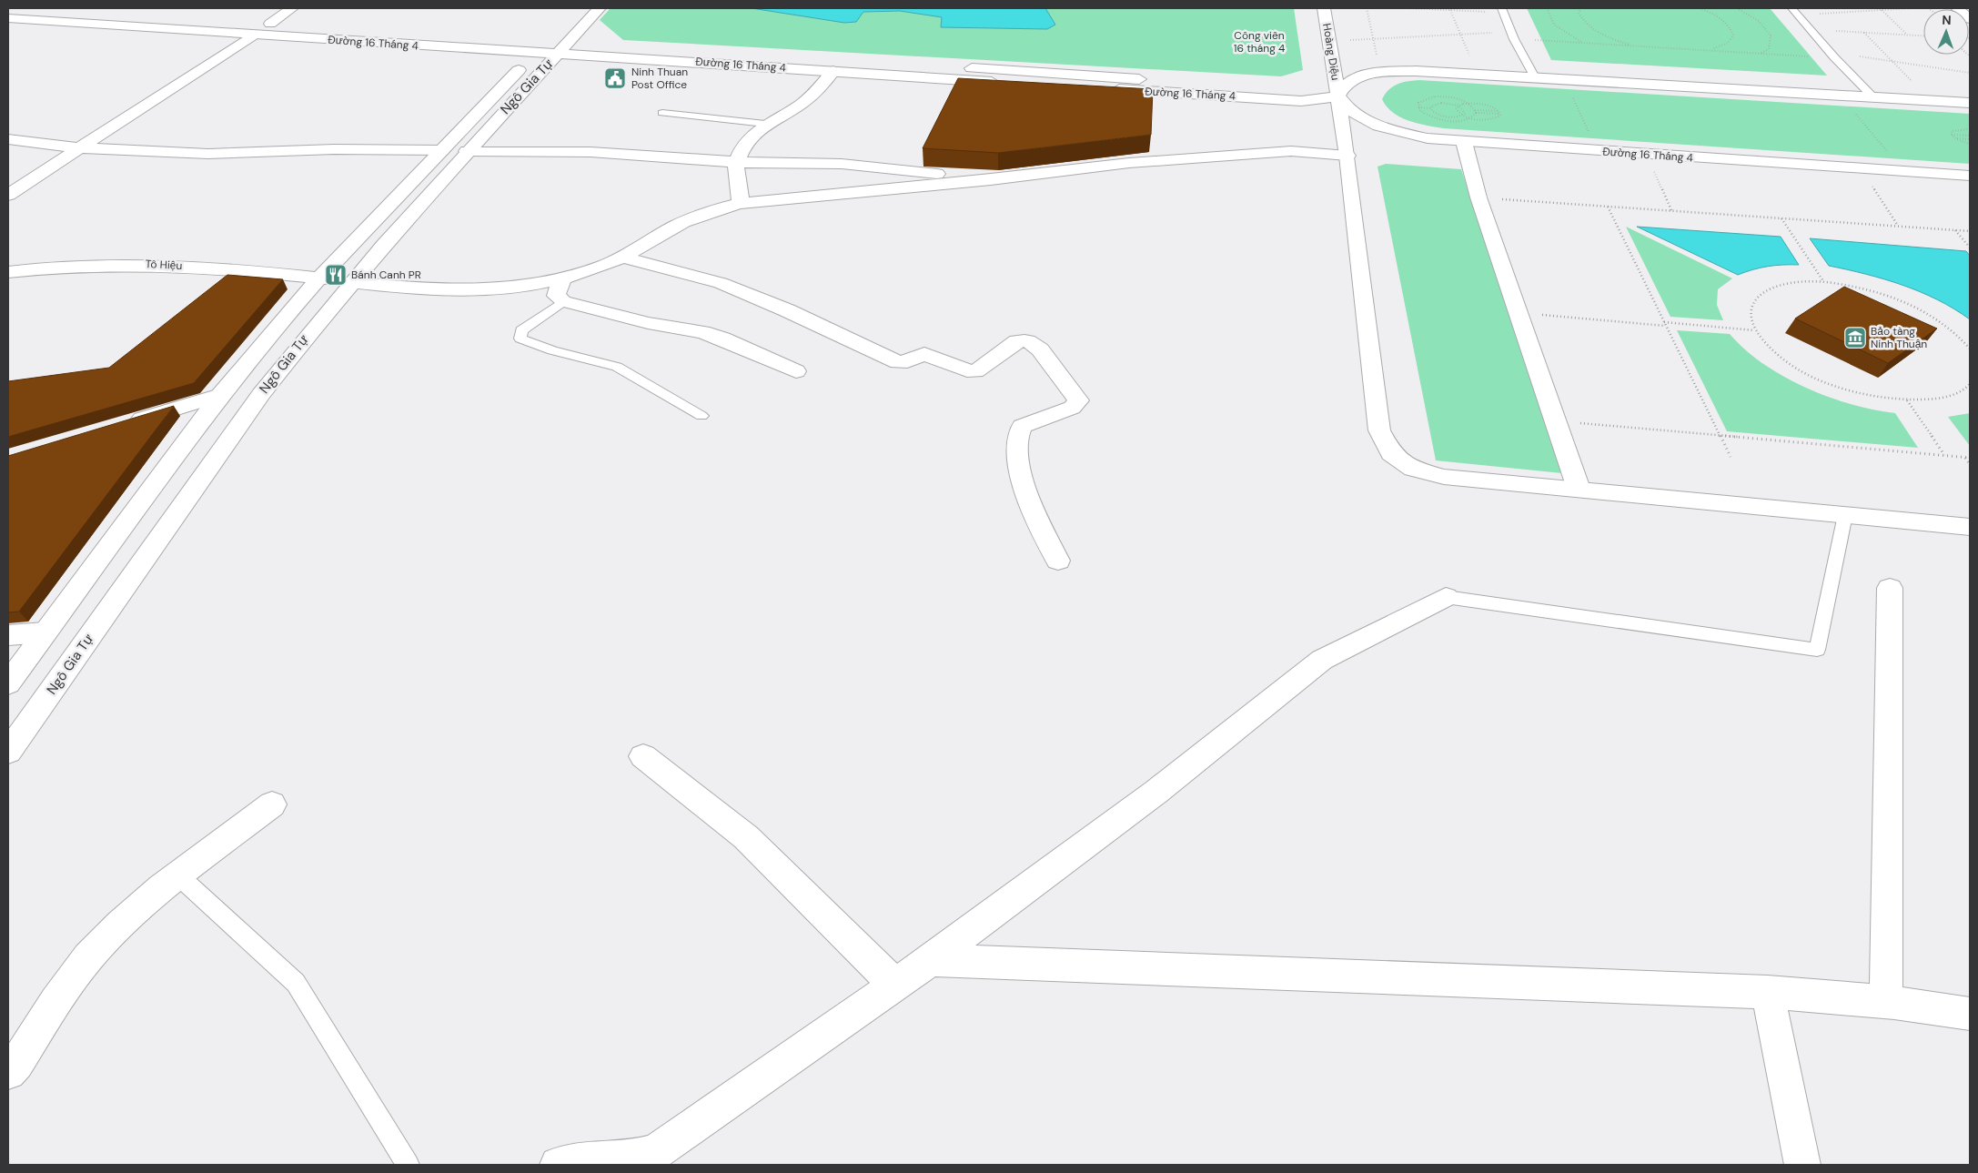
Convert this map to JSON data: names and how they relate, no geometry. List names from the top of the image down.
{
  "streets": {
    "street": [
      "Đường 16 Tháng 4",
      "Hoàng Diệu",
      "Ngô Gia Tự",
      "Tô Hiệu"
    ]
  },
  "crossings": [
    ["Đường 16 Tháng 4", "Hoàng Diệu"],
    ["Đường 16 Tháng 4", "Ngô Gia Tự"],
    ["Ngô Gia Tự", "Tô Hiệu"]
  ],
  "parks": ["Công viên 16 tháng 4"],
  "places": {
    "public building": ["Ninh Thuan Post Office"],
    "restaurant": ["Bánh Canh PR"],
    "museum": ["Bảo tàng Ninh Thuận"]
  },
  "north": "top"
}
